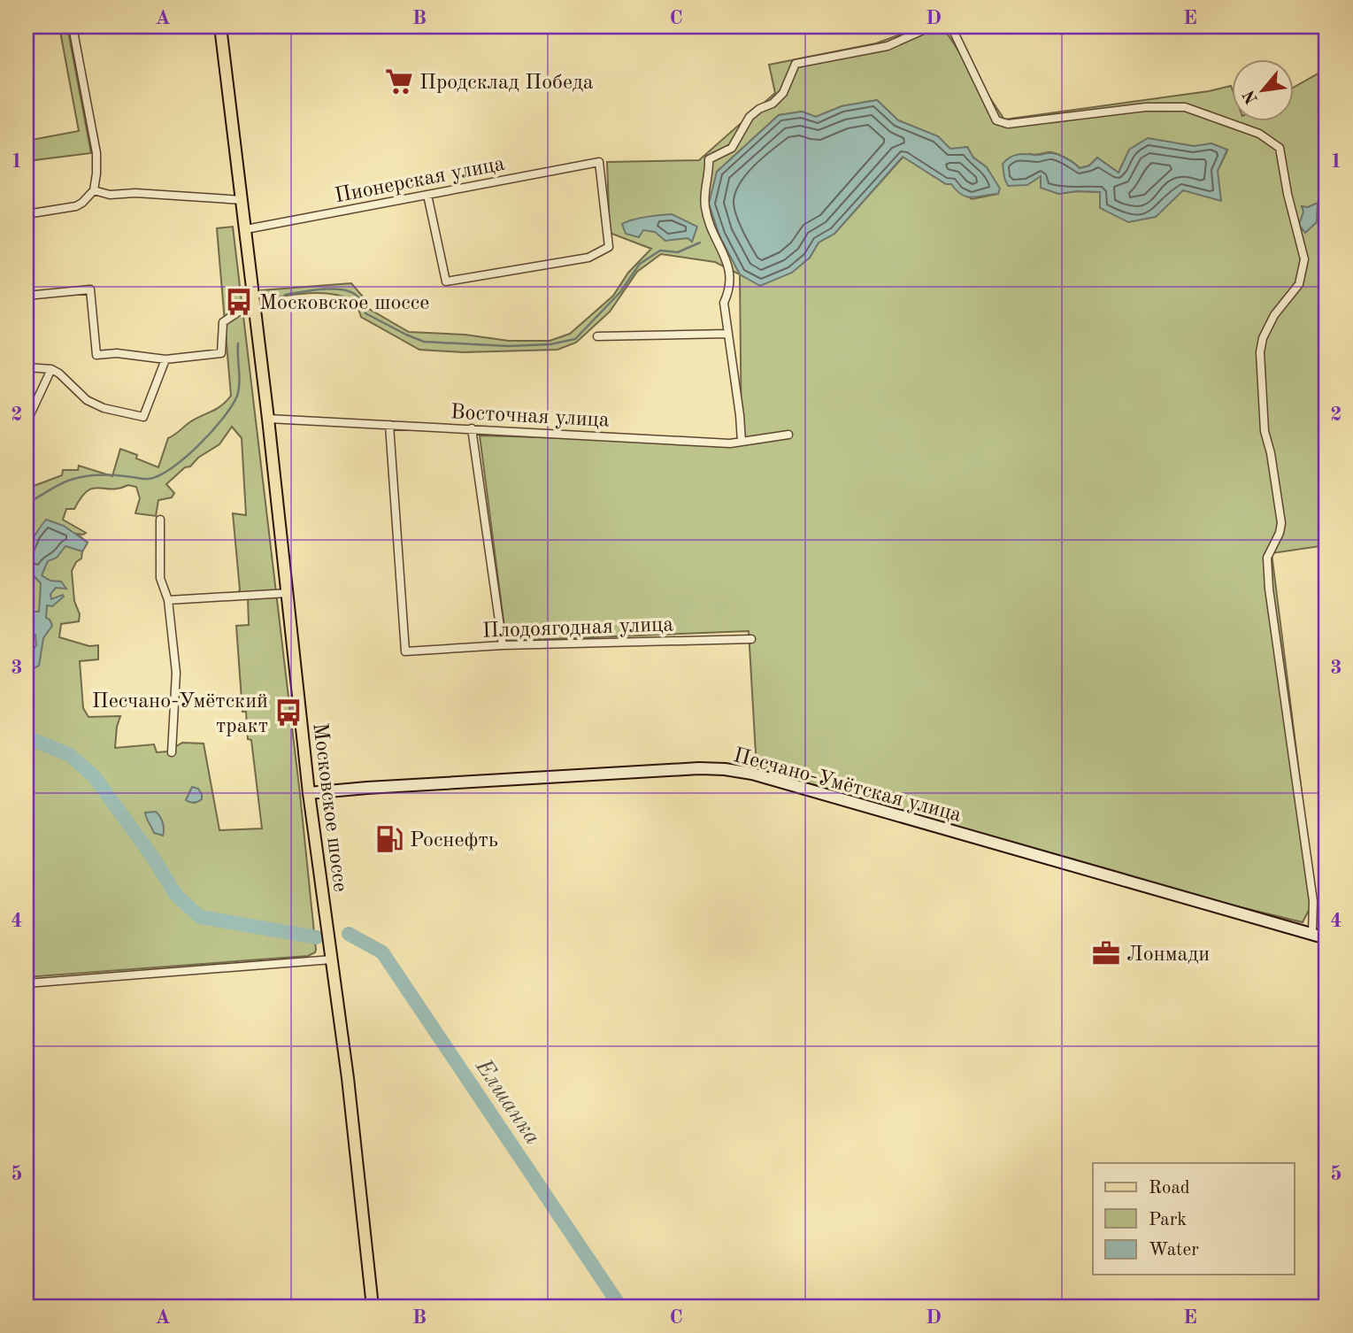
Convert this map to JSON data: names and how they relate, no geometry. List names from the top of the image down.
{
  "streets": {
    "main road": ["Песчано-Умётская улица", "Московское шоссе"],
    "street": ["Пионерская улица", "Восточная улица", "Плодоягодная улица"]
  },
  "crossings": [
    ["Пионерская улица", "Московское шоссе"],
    ["Восточная улица", "Плодоягодная улица"],
    ["Восточная улица", "Московское шоссе"],
    ["Песчано-Умётская улица", "Московское шоссе"]
  ],
  "water": ["Елшанка"],
  "places": {
    "supermarket": ["Продсклад Победа"],
    "bus stop": ["Московское шоссе", "Песчано-Умётский тракт"],
    "fuel station": ["Роснефть"],
    "office": ["Лонмади"]
  },
  "legend": ["Road", "Park", "Water"],
  "north": "bottom left",
  "grid": {
    "columns": [
      "A",
      "B",
      "C",
      "D",
      "E"
    ],
    "rows": [
      "1",
      "2",
      "3",
      "4",
      "5"
    ]
  }
}
